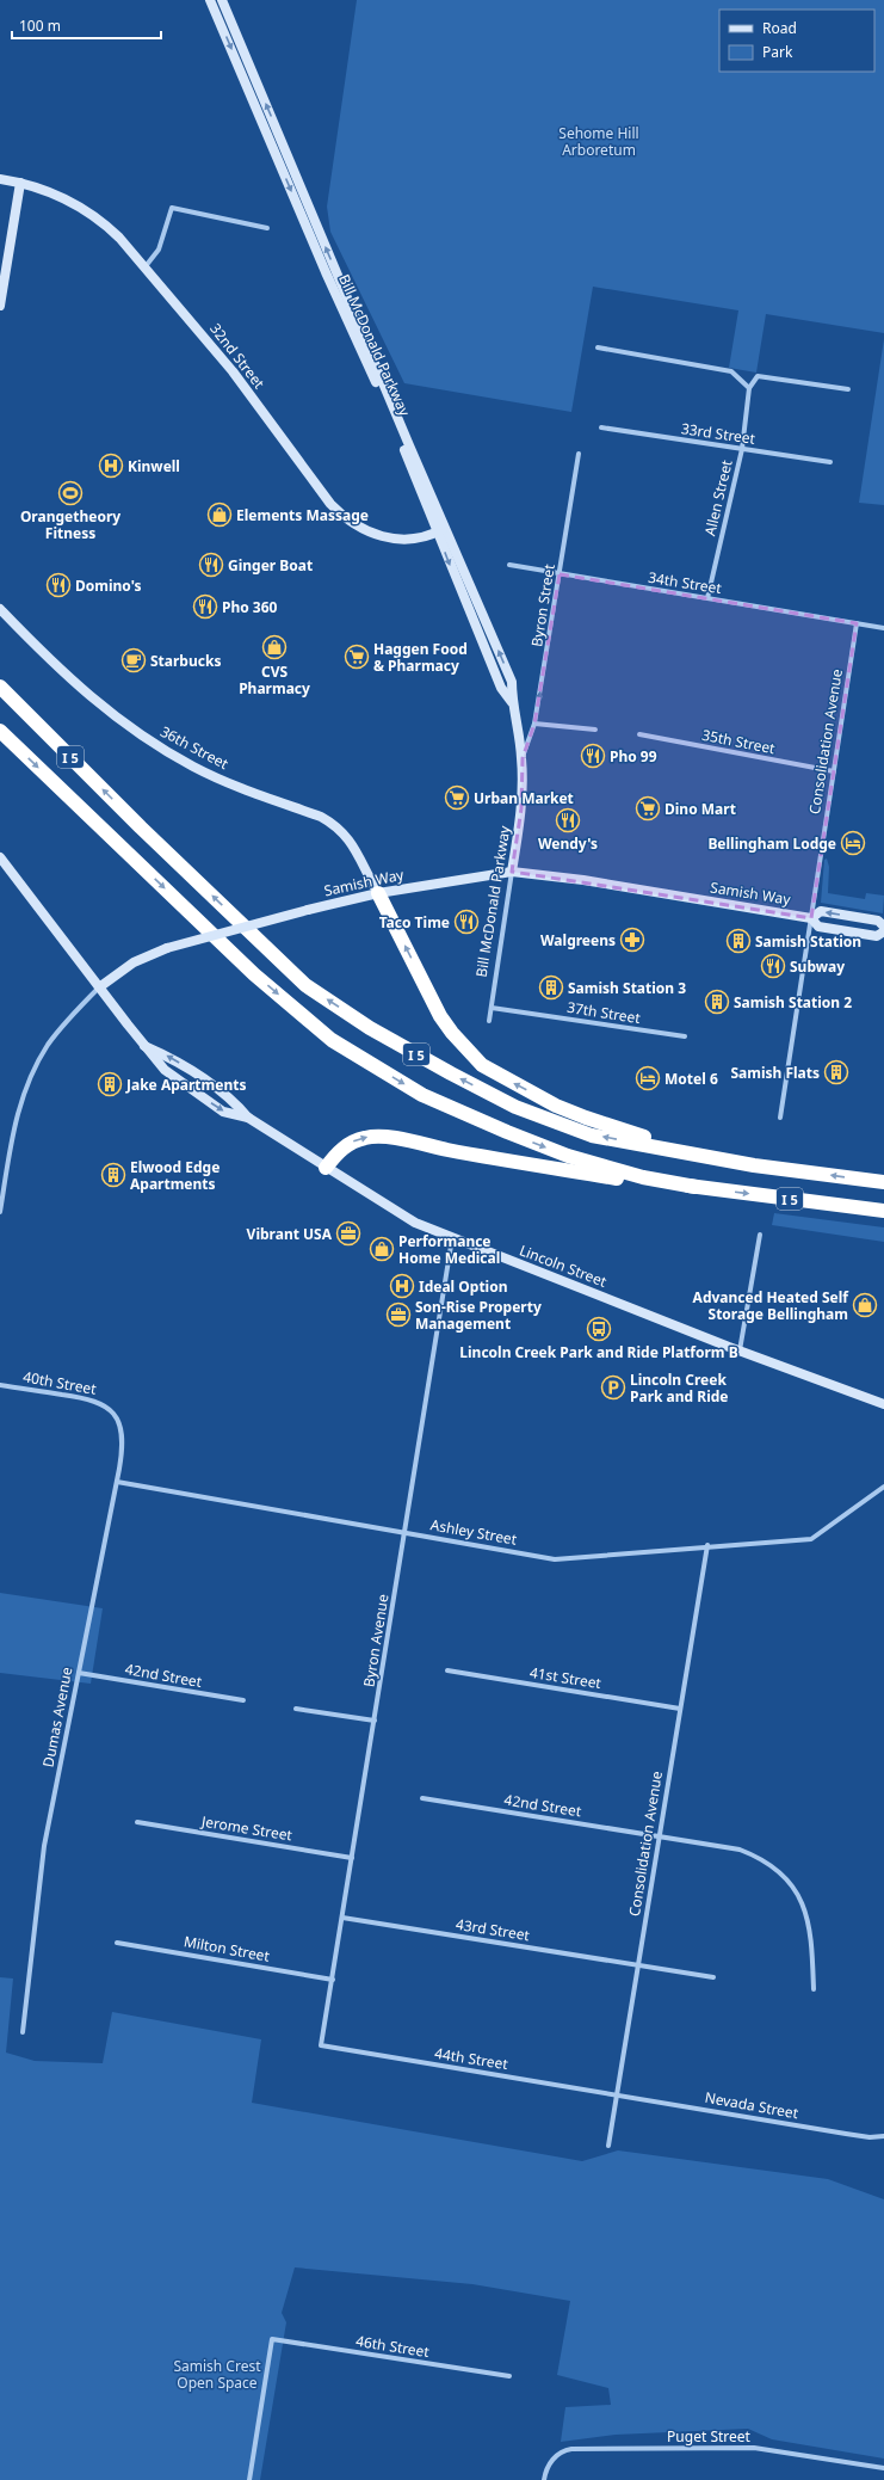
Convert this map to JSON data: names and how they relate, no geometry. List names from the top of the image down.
{
  "streets": {
    "highway": ["I 5"],
    "main road": [
      "Bill McDonald Parkway",
      "32nd Street",
      "36th Street",
      "Samish Way",
      "Lincoln Street"
    ],
    "street": [
      "33rd Street",
      "Allen Street",
      "34th Street",
      "Byron Street",
      "35th Street",
      "Consolidation Avenue",
      "37th Street",
      "40th Street",
      "Ashley Street",
      "Byron Avenue",
      "42nd Street",
      "41st Street",
      "Dumas Avenue",
      "Jerome Street",
      "43rd Street",
      "Milton Street",
      "44th Street",
      "Nevada Street",
      "46th Street",
      "Puget Street"
    ]
  },
  "crossings": [
    ["Bill McDonald Parkway", "32nd Street"],
    ["Bill McDonald Parkway", "Byron Street"],
    ["Bill McDonald Parkway", "Samish Way"],
    ["Bill McDonald Parkway", "37th Street"],
    ["33rd Street", "Allen Street"],
    ["Allen Street", "34th Street"],
    ["34th Street", "Byron Street"],
    ["34th Street", "Consolidation Avenue"],
    ["35th Street", "Consolidation Avenue"],
    ["Consolidation Avenue", "Samish Way"],
    ["Consolidation Avenue", "Ashley Street"],
    ["Consolidation Avenue", "42nd Street"],
    ["Consolidation Avenue", "41st Street"],
    ["Consolidation Avenue", "43rd Street"],
    ["Consolidation Avenue", "44th Street"],
    ["Consolidation Avenue", "Nevada Street"],
    ["36th Street", "Samish Way"],
    ["Samish Way", "Lincoln Street"],
    ["Lincoln Street", "Byron Avenue"],
    ["40th Street", "Dumas Avenue"],
    ["Ashley Street", "Byron Avenue"],
    ["Ashley Street", "Dumas Avenue"],
    ["Byron Avenue", "Jerome Street"],
    ["Byron Avenue", "43rd Street"],
    ["Byron Avenue", "Milton Street"],
    ["Byron Avenue", "44th Street"],
    ["42nd Street", "Dumas Avenue"],
    ["44th Street", "Nevada Street"]
  ],
  "one_way": ["Byron Street"],
  "parks": ["Sehome Hill Arboretum", "Samish Crest Open Space"],
  "places": {
    "hospital": ["Kinwell", "Ideal Option"],
    "sports": ["Orangetheory Fitness"],
    "shop": [
      "Elements Massage",
      "CVS Pharmacy",
      "Performance Home Medical",
      "Advanced Heated Self Storage Bellingham"
    ],
    "restaurant": [
      "Ginger Boat",
      "Domino's",
      "Pho 360",
      "Pho 99",
      "Wendy's",
      "Taco Time",
      "Subway"
    ],
    "supermarket": ["Haggen Food & Pharmacy", "Urban Market", "Dino Mart"],
    "cafe": ["Starbucks"],
    "hotel": ["Bellingham Lodge", "Motel 6"],
    "pharmacy": ["Walgreens"],
    "building": [
      "Samish Station",
      "Samish Station 3",
      "Samish Station 2",
      "Samish Flats",
      "Jake Apartments",
      "Elwood Edge Apartments"
    ],
    "office": ["Vibrant USA", "Son-Rise Property Management"],
    "bus stop": ["Lincoln Creek Park and Ride Platform B"],
    "parking": ["Lincoln Creek Park and Ride"]
  },
  "legend": ["Road", "Park"],
  "scale_bar": "100 m"
}
